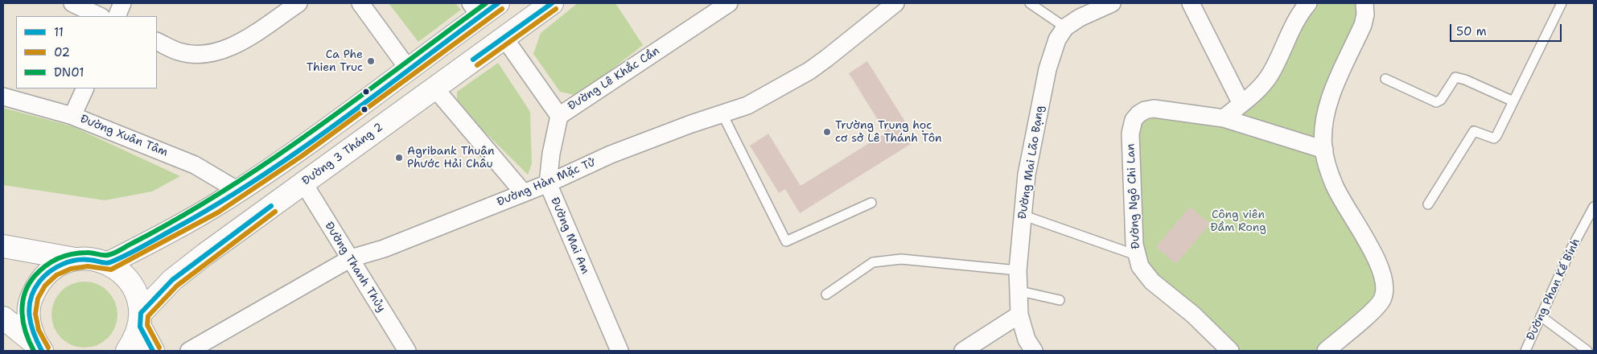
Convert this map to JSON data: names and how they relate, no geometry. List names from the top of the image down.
{
  "streets": {
    "main road": ["Đường 3 Tháng 2"],
    "street": [
      "Đường Lê Khắc Cần",
      "Đường Xuân Tâm",
      "Đường Mai Lão Bạng",
      "Đường Hàn Mặc Tử",
      "Đường Ngô Chi Lan",
      "Đường Mai Am",
      "Đường Thanh Thủy"
    ],
    "lane": ["Đường Phan Kế Bính"]
  },
  "crossings": [
    ["Đường Lê Khắc Cần", "Đường 3 Tháng 2"],
    ["Đường Lê Khắc Cần", "Đường Mai Am"],
    ["Đường 3 Tháng 2", "Đường Thanh Thủy"],
    ["Đường Hàn Mặc Tử", "Đường Mai Am"],
    ["Đường Hàn Mặc Tử", "Đường Thanh Thủy"]
  ],
  "parks": ["Công viên Đầm Rong"],
  "places": ["Ca Phe Thien Truc", "Trường Trung học cơ sở Lê Thánh Tôn", "Agribank Thuận Phước Hải Châu"],
  "lines": ["transit line 11", "transit line DN01", "transit line 02"],
  "legend": ["11", "02", "DN01"],
  "scale_bar": "50 m"
}
